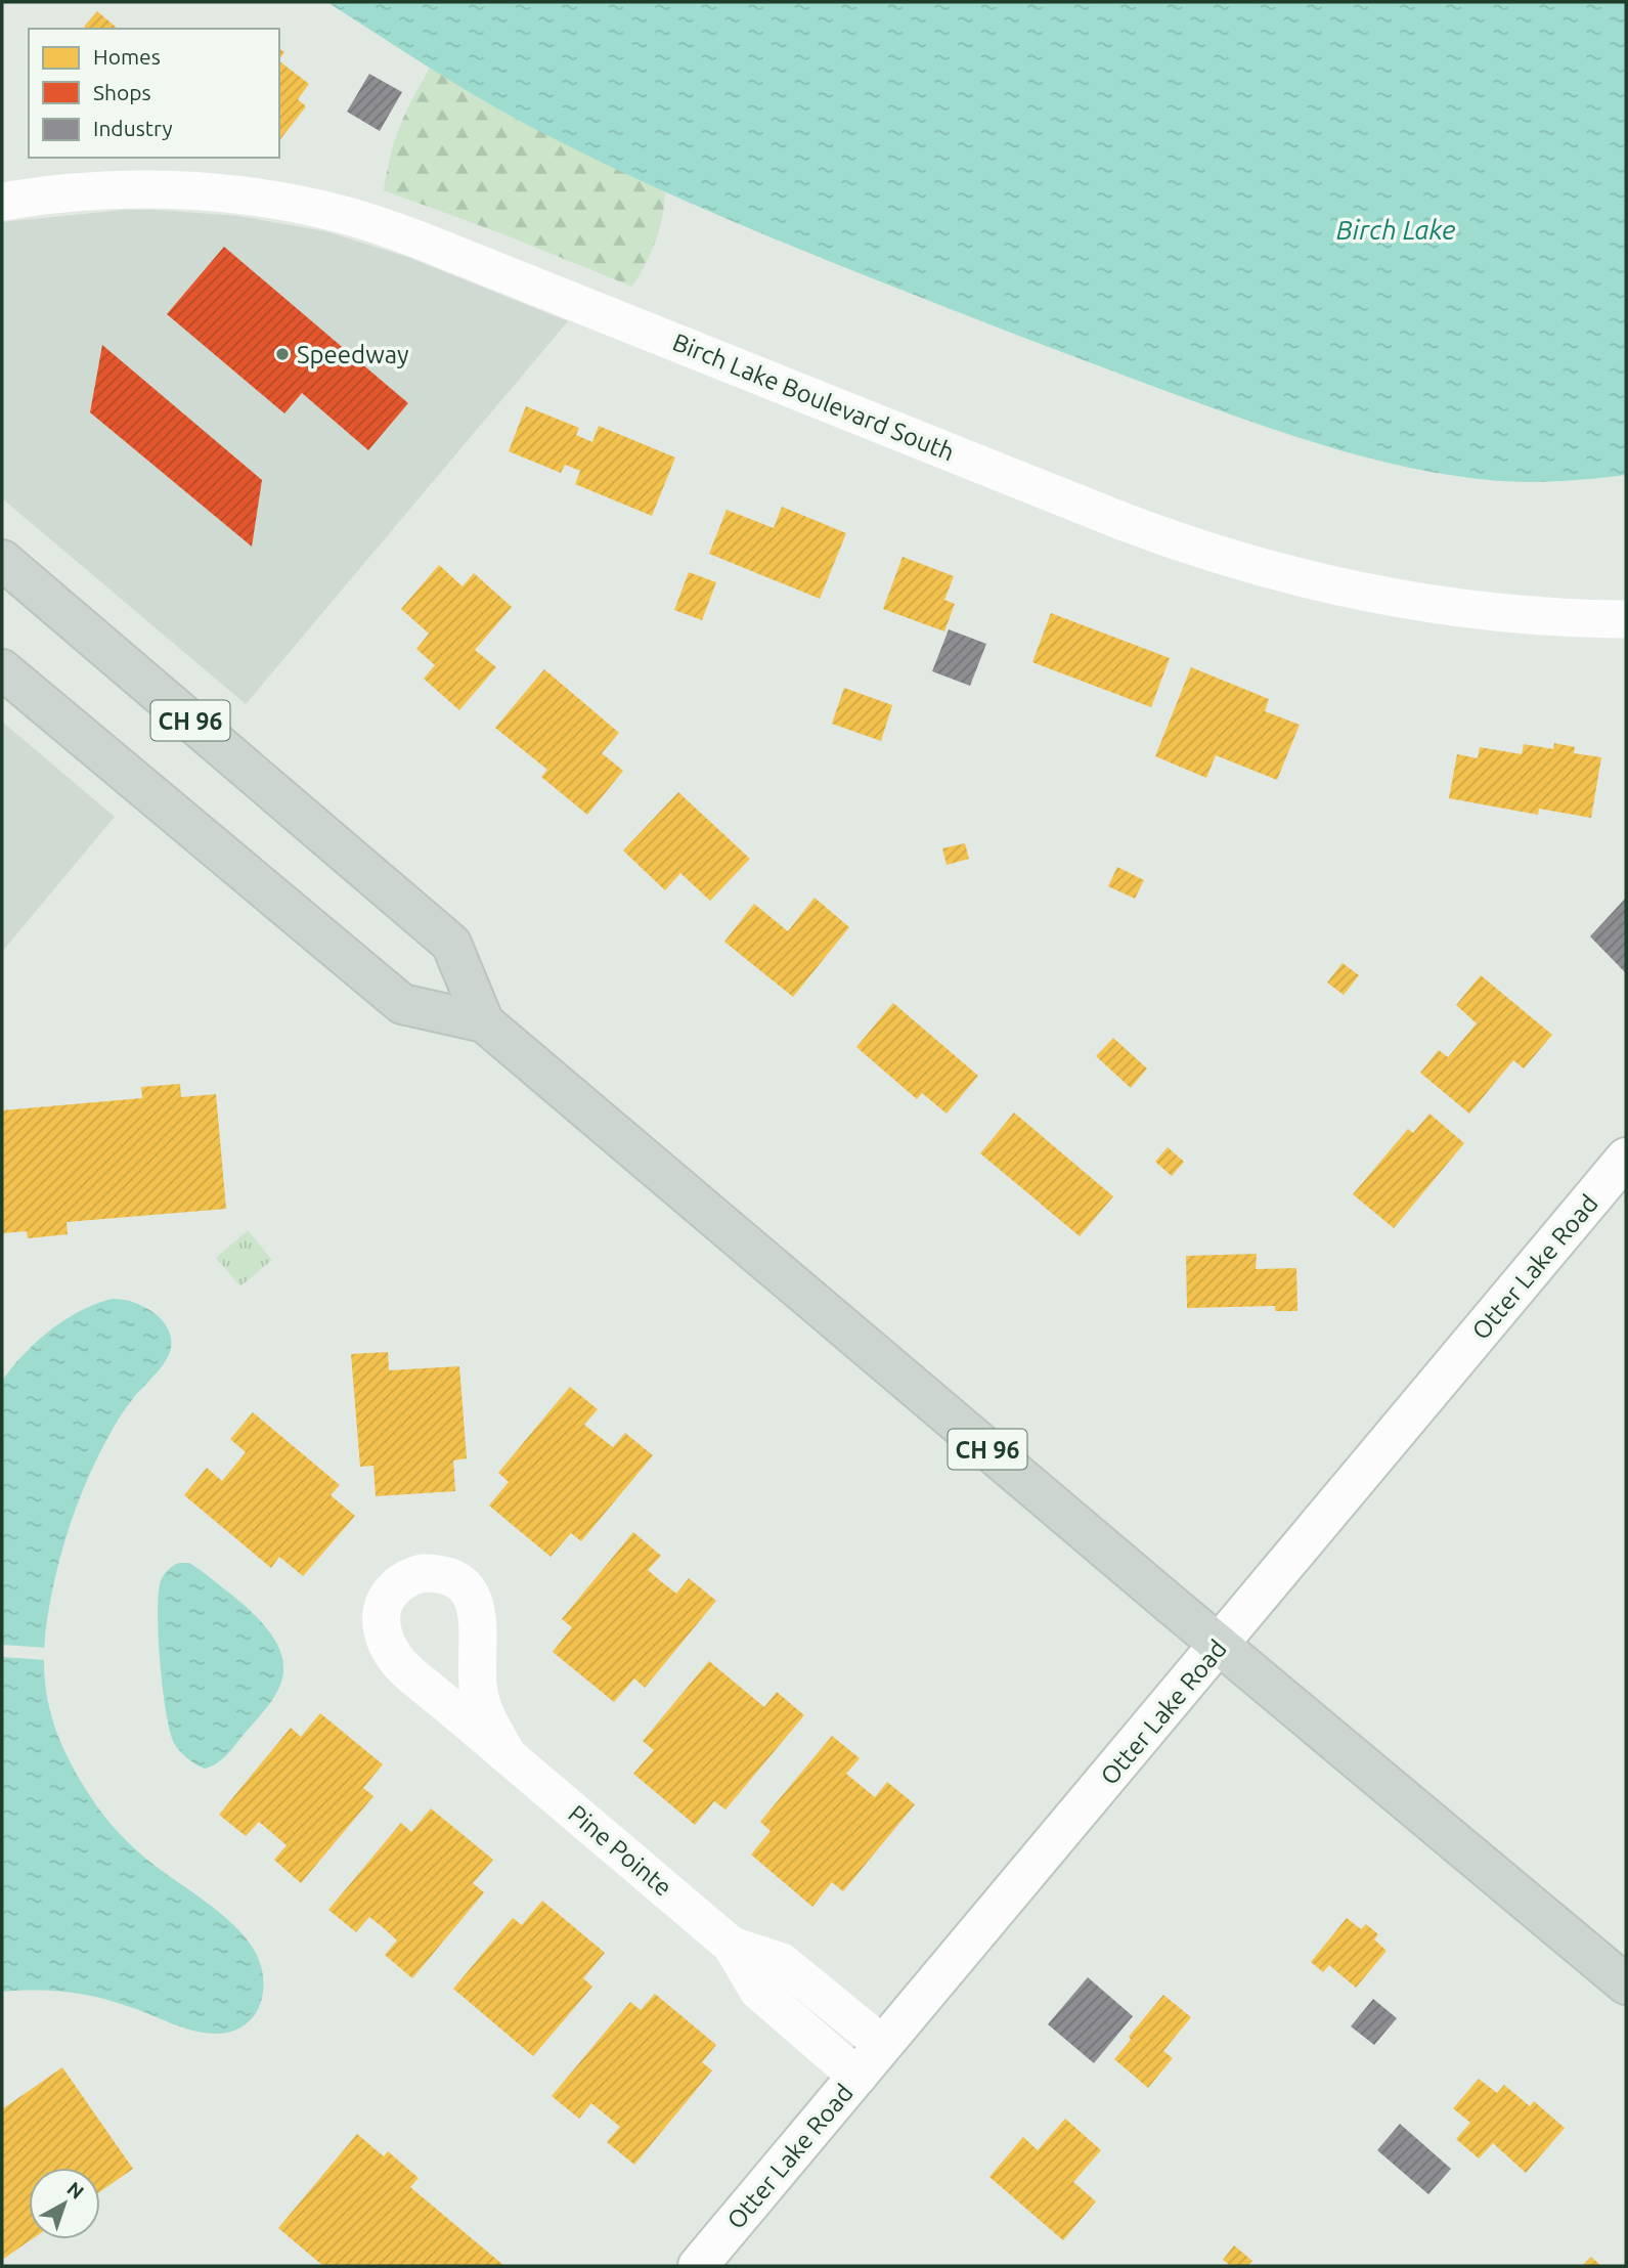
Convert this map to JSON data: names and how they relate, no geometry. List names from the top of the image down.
{
  "streets": {
    "main road": ["CH 96"],
    "street": ["Birch Lake Boulevard South", "Otter Lake Road", "Pine Pointe"]
  },
  "crossings": [
    ["CH 96", "Otter Lake Road"],
    ["Otter Lake Road", "Pine Pointe"]
  ],
  "water": ["Birch Lake"],
  "places": ["Speedway"],
  "legend": ["Homes", "Shops", "Industry"],
  "north": "top right"
}
